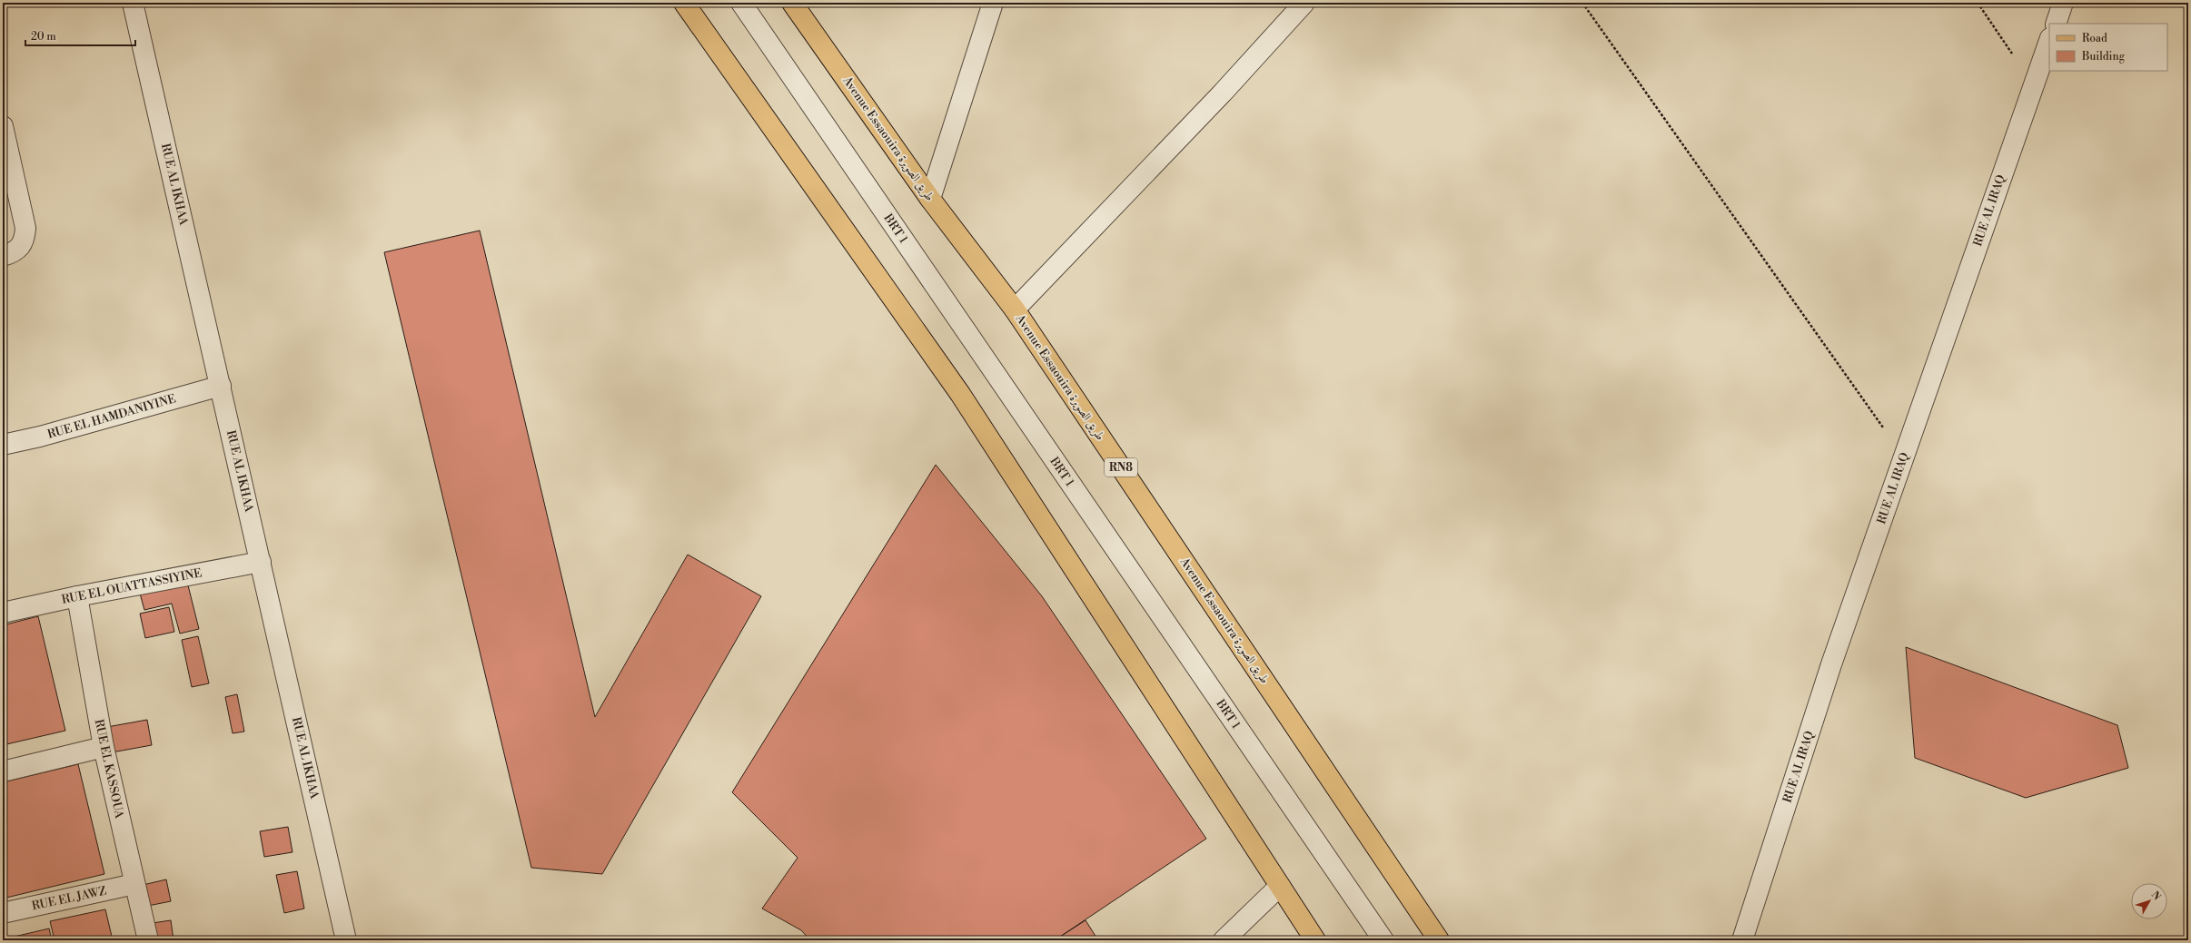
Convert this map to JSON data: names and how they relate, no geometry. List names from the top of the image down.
{
  "streets": {
    "main road": ["Avenue Essaouira طريق الصويرة", "RN8"],
    "street": [
      "RUE AL IKHAA",
      "RUE AL IRAQ",
      "BRT 1",
      "RUE EL HAMDANIYINE",
      "RUE EL OUATTASSIYINE",
      "RUE EL KASSOUA",
      "RUE EL JAWZ"
    ]
  },
  "crossings": [
    ["RUE AL IKHAA", "RUE EL HAMDANIYINE"],
    ["RUE AL IKHAA", "RUE EL OUATTASSIYINE"],
    ["RUE EL OUATTASSIYINE", "RUE EL KASSOUA"],
    ["RUE EL KASSOUA", "RUE EL JAWZ"]
  ],
  "legend": ["Road", "Building"],
  "scale_bar": "20 m",
  "north": "top right"
}
